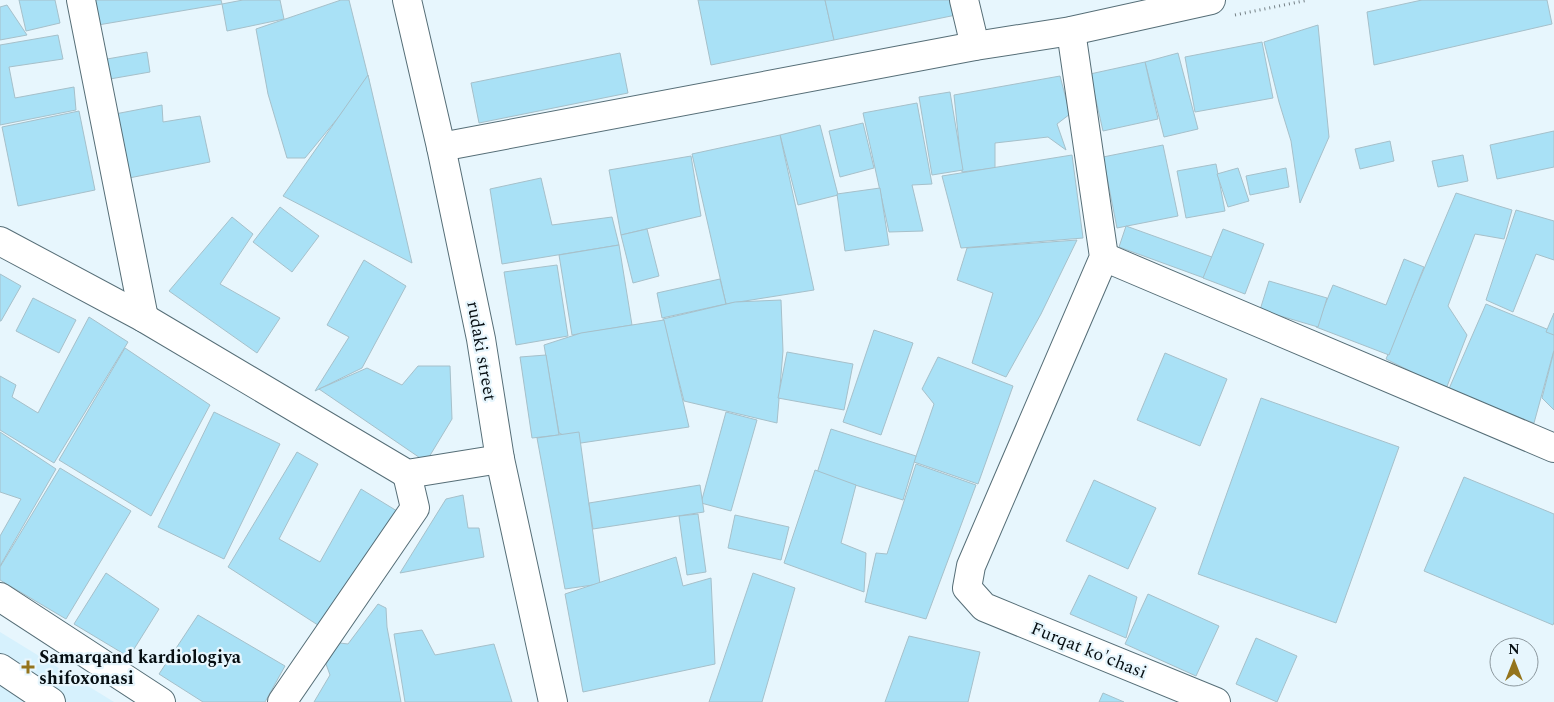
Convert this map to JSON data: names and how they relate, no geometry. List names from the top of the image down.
{
  "streets": {
    "street": ["rudaki street", "Furqat ko'chasi"]
  },
  "places": {
    "health": ["Samarqand kardiologiya shifoxonasi"]
  },
  "north": "top"
}
